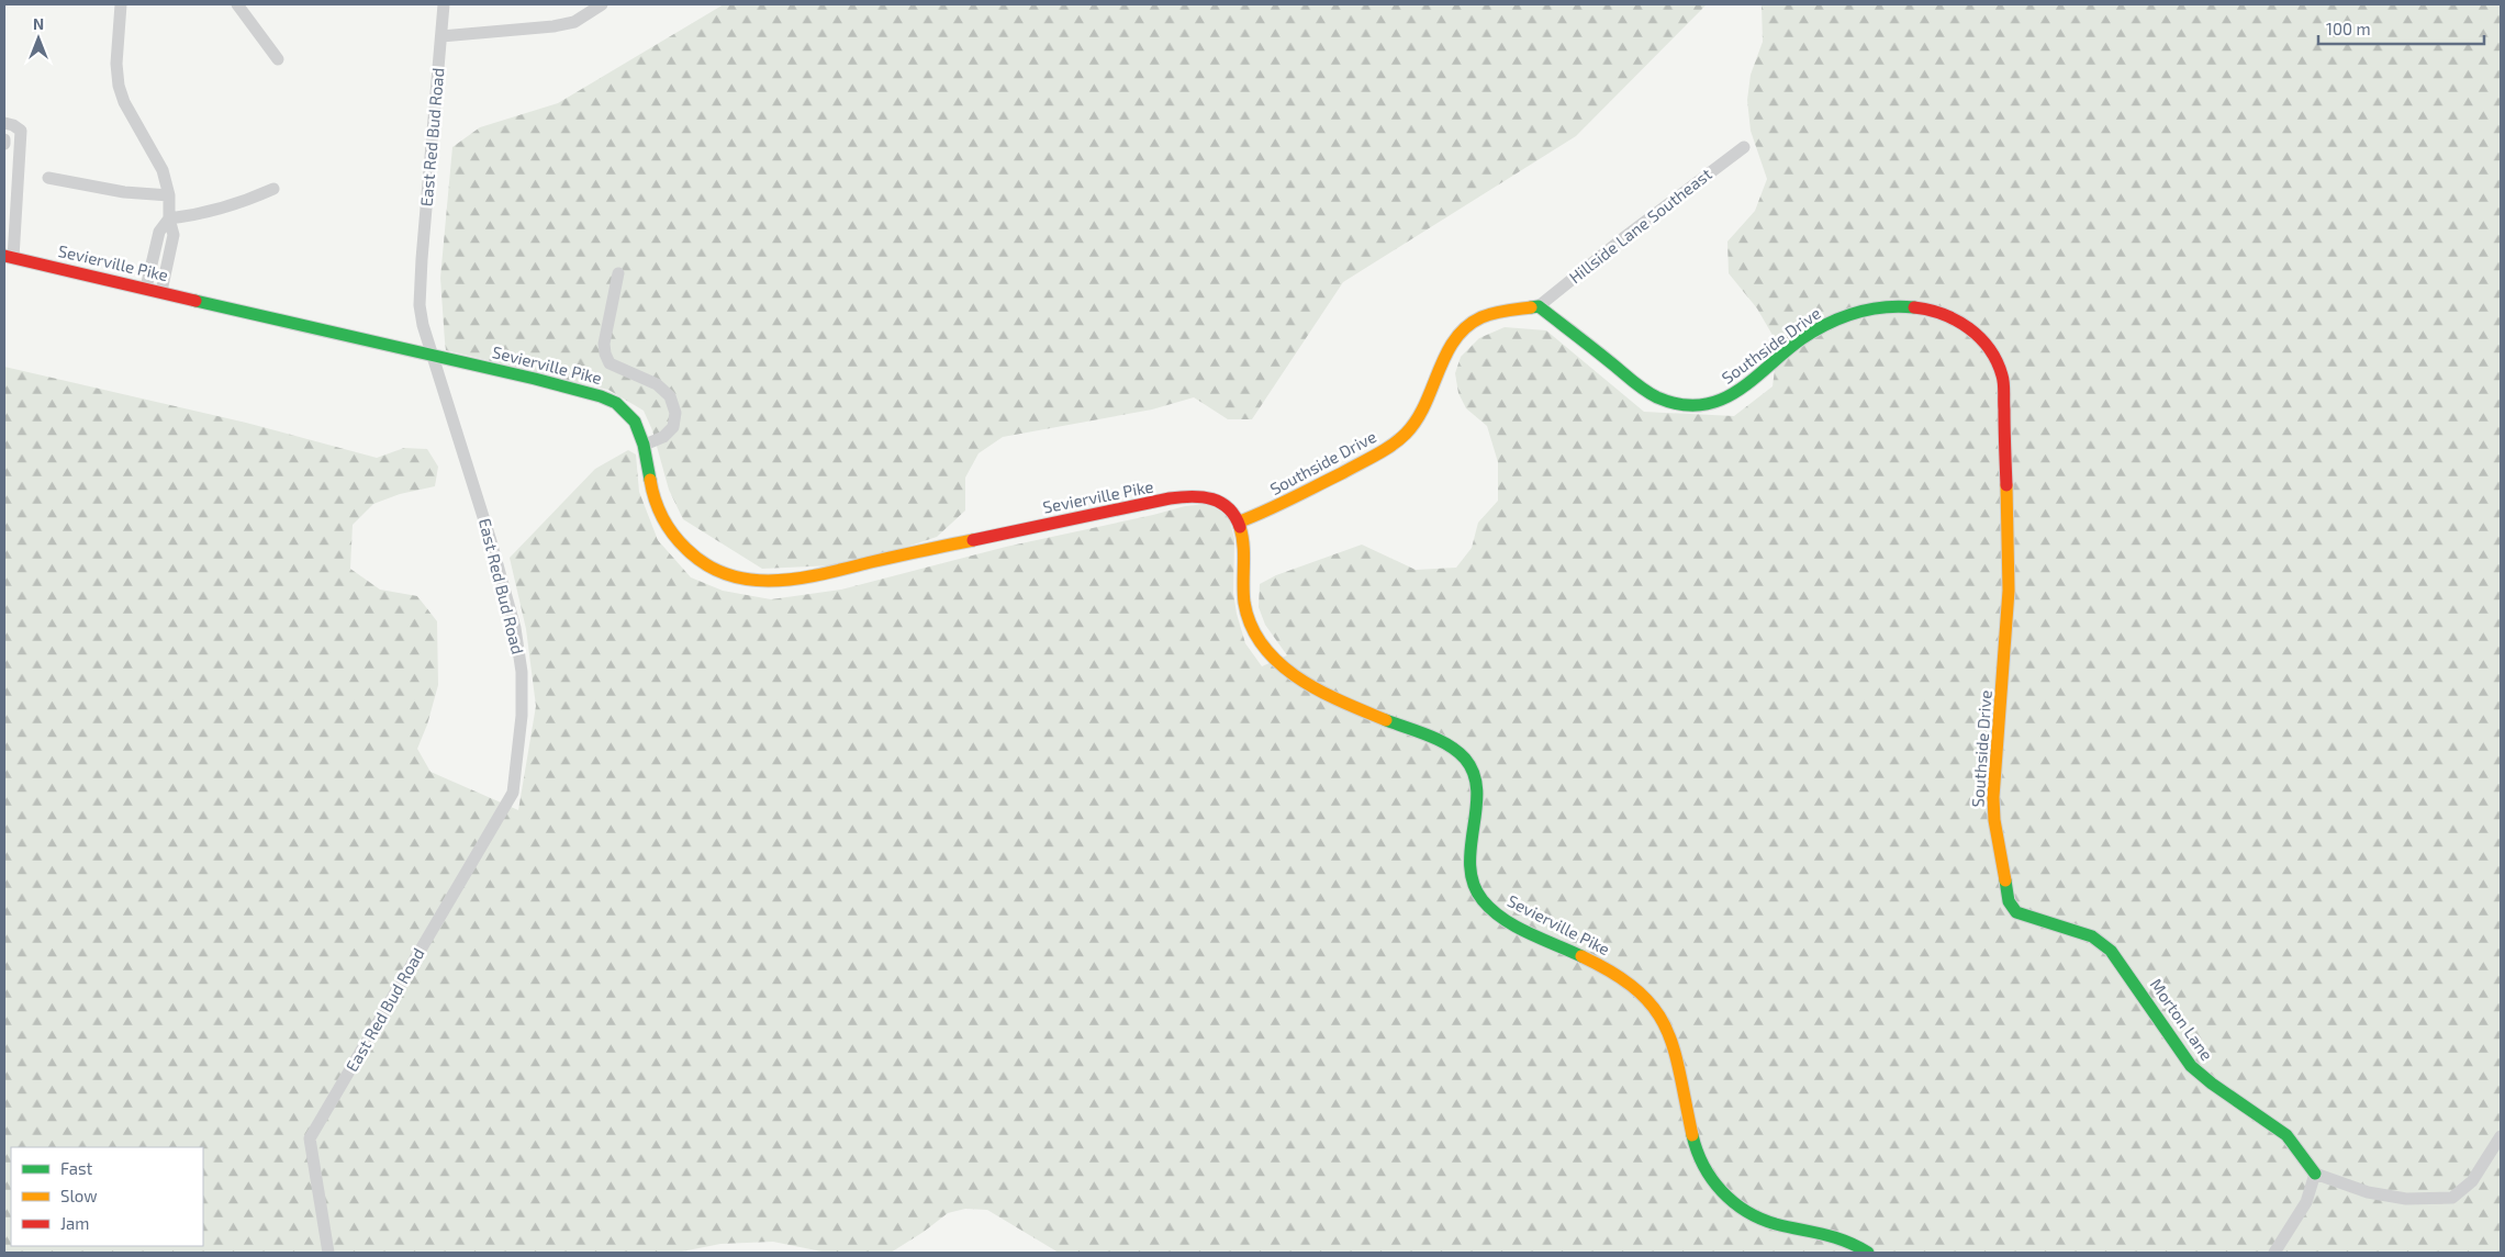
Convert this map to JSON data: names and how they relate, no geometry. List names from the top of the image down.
{
  "streets": {
    "street": [
      "East Red Bud Road",
      "Hillside Lane Southeast",
      "Sevierville Pike",
      "Southside Drive",
      "Morton Lane"
    ]
  },
  "crossings": [
    ["East Red Bud Road", "Sevierville Pike"],
    ["Hillside Lane Southeast", "Southside Drive"],
    ["Sevierville Pike", "Southside Drive"],
    ["Southside Drive", "Morton Lane"]
  ],
  "legend": ["Fast", "Slow", "Jam"],
  "scale_bar": "100 m",
  "north": "top"
}
